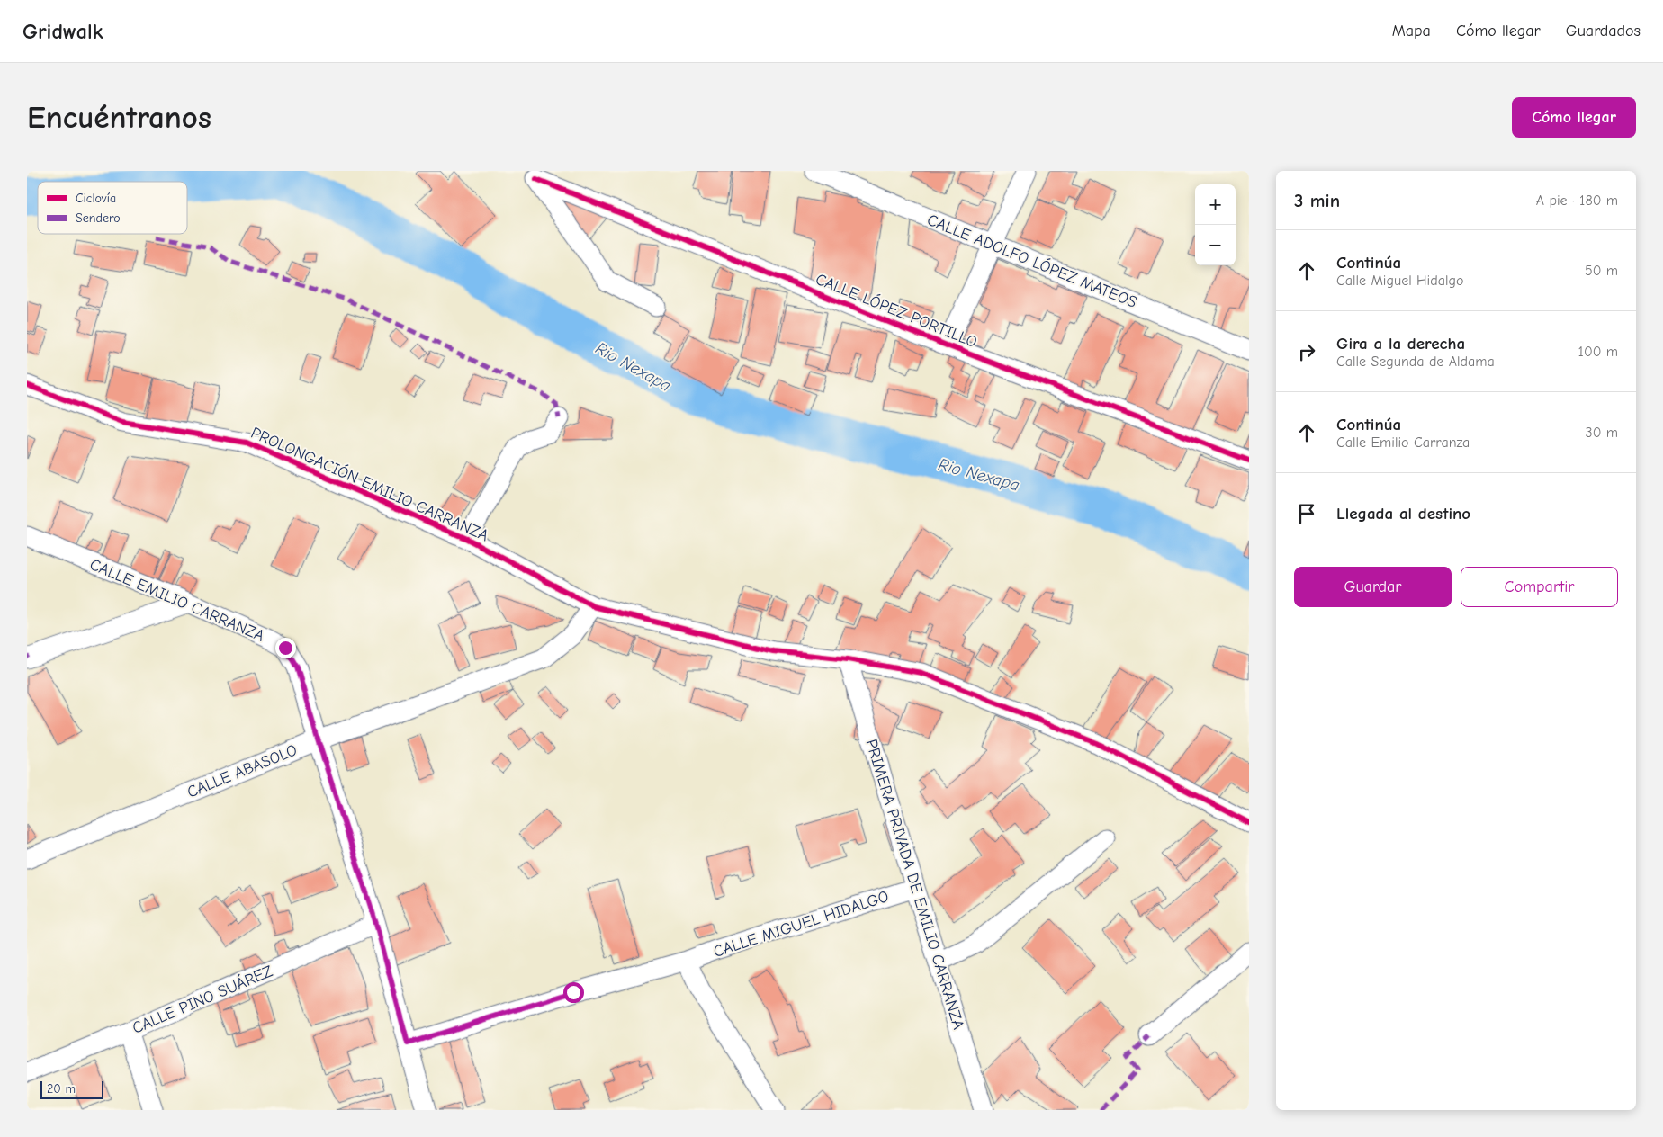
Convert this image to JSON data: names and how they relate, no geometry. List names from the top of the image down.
{
  "streets": {
    "street": [
      "CALLE ADOLFO LÓPEZ MATEOS",
      "CALLE LÓPEZ PORTILLO",
      "PROLONGACIÓN EMILIO CARRANZA",
      "CALLE EMILIO CARRANZA",
      "CALLE ABASOLO",
      "PRIMERA PRIVADA DE EMILIO CARRANZA",
      "CALLE MIGUEL HIDALGO",
      "CALLE PINO SUÁREZ"
    ]
  },
  "crossings": [
    ["PROLONGACIÓN EMILIO CARRANZA", "CALLE ABASOLO"],
    ["PROLONGACIÓN EMILIO CARRANZA", "PRIMERA PRIVADA DE EMILIO CARRANZA"],
    ["CALLE EMILIO CARRANZA", "CALLE ABASOLO"],
    ["CALLE EMILIO CARRANZA", "CALLE MIGUEL HIDALGO"],
    ["CALLE EMILIO CARRANZA", "CALLE PINO SUÁREZ"],
    ["PRIMERA PRIVADA DE EMILIO CARRANZA", "CALLE MIGUEL HIDALGO"]
  ],
  "water": ["Rio Nexapa"],
  "legend": ["Ciclovía", "Sendero"],
  "scale_bar": "20 m",
  "page": {
    "header": "Gridwalk",
    "nav": ["Mapa", "Cómo llegar", "Guardados"],
    "buttons": [
      "Cómo llegar",
      ["Guardar", "Compartir"]
    ],
    "title": "Encuéntranos",
    "heading": ["3 min", "A pie · 180 m"],
    "map_buttons": ["+", "−"],
    "list": [
      ["Continúa", "Calle Miguel Hidalgo", "50 m"],
      ["Gira a la derecha", "Calle Segunda de Aldama", "100 m"],
      ["Continúa", "Calle Emilio Carranza", "30 m"],
      "Llegada al destino"
    ],
    "scale": "20 m"
  }
}
